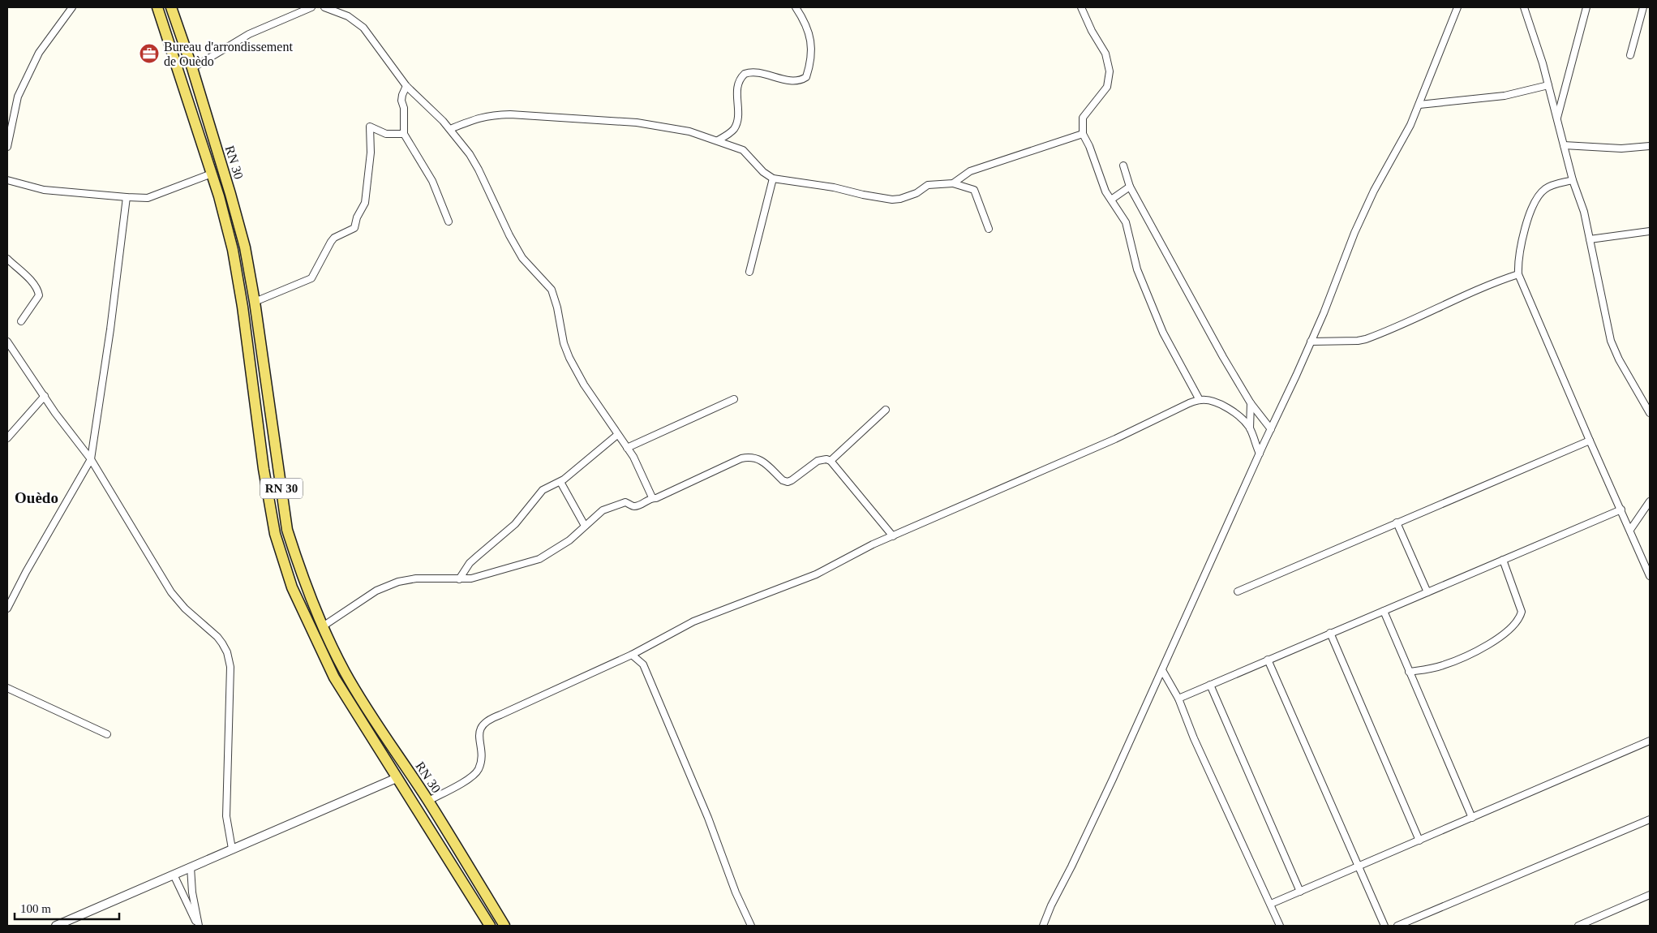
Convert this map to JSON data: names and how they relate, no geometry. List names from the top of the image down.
{
  "streets": {
    "main road": ["RN 30"]
  },
  "districts": ["Ouèdo"],
  "places": {
    "office": ["Bureau d'arrondissement de Ouèdo"]
  },
  "scale_bar": "100 m"
}
